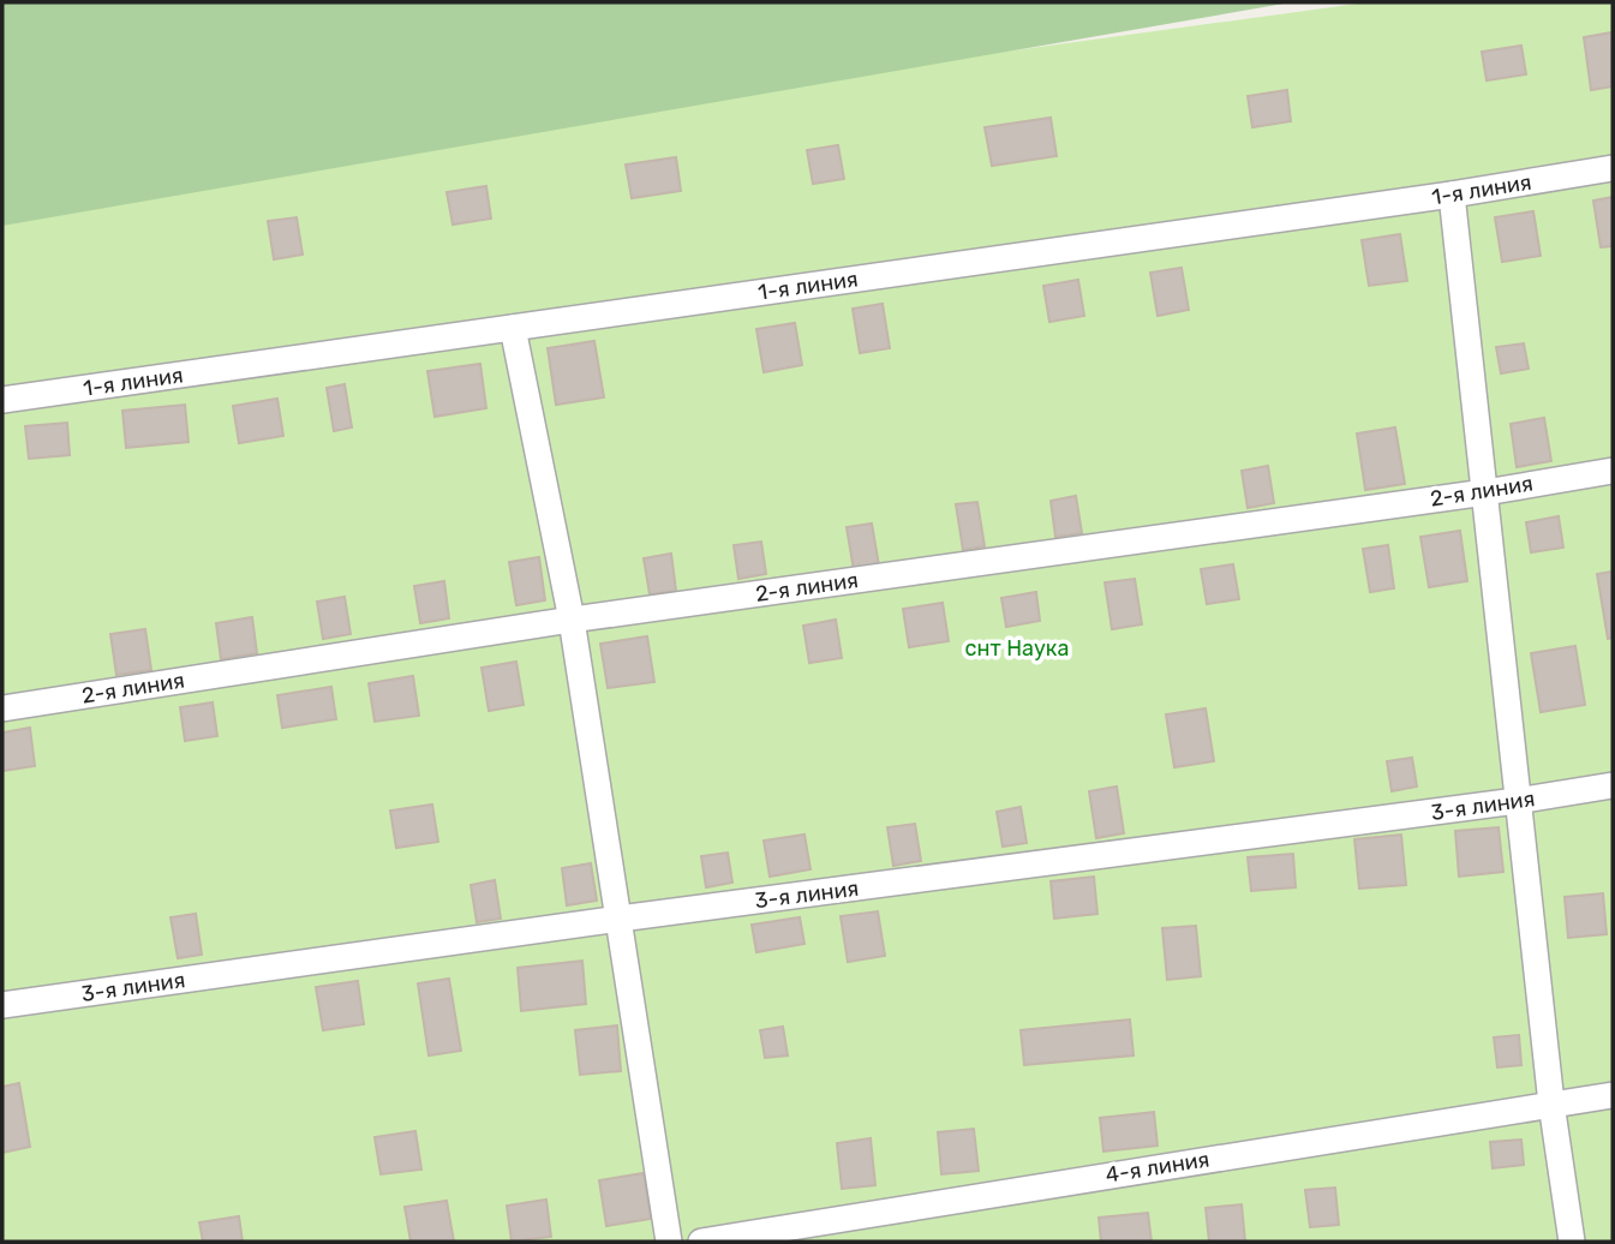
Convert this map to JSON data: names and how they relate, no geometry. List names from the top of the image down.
{
  "streets": {
    "lane": [
      "1-я линия",
      "2-я линия",
      "3-я линия",
      "4-я линия"
    ]
  },
  "parks": ["снт Наука"]
}
